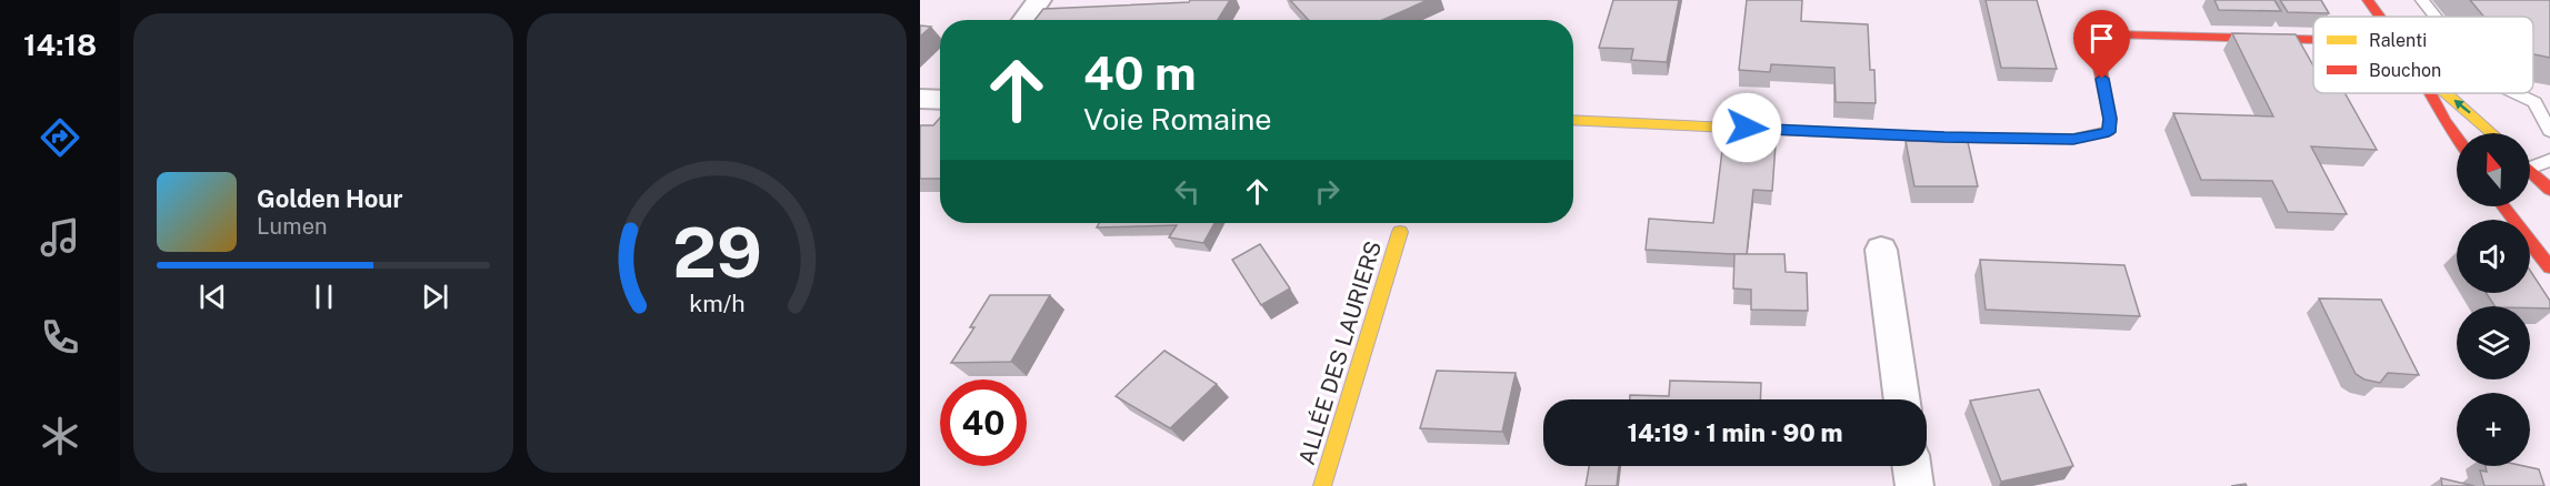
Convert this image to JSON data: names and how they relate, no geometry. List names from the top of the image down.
{
  "streets": {
    "street": ["ALLÉE DES LAURIERS"]
  },
  "legend": ["Ralenti", "Bouchon"],
  "north": "top",
  "page": {
    "tabs": "14:18",
    "turn": ["40 m", "Voie Romaine"],
    "map_buttons": "+",
    "song": ["Golden Hour", "Lumen"],
    "limit": "40",
    "trip": "14:19 · 1 min · 90 m",
    "gauge": ["29", "km/h"]
  }
}
